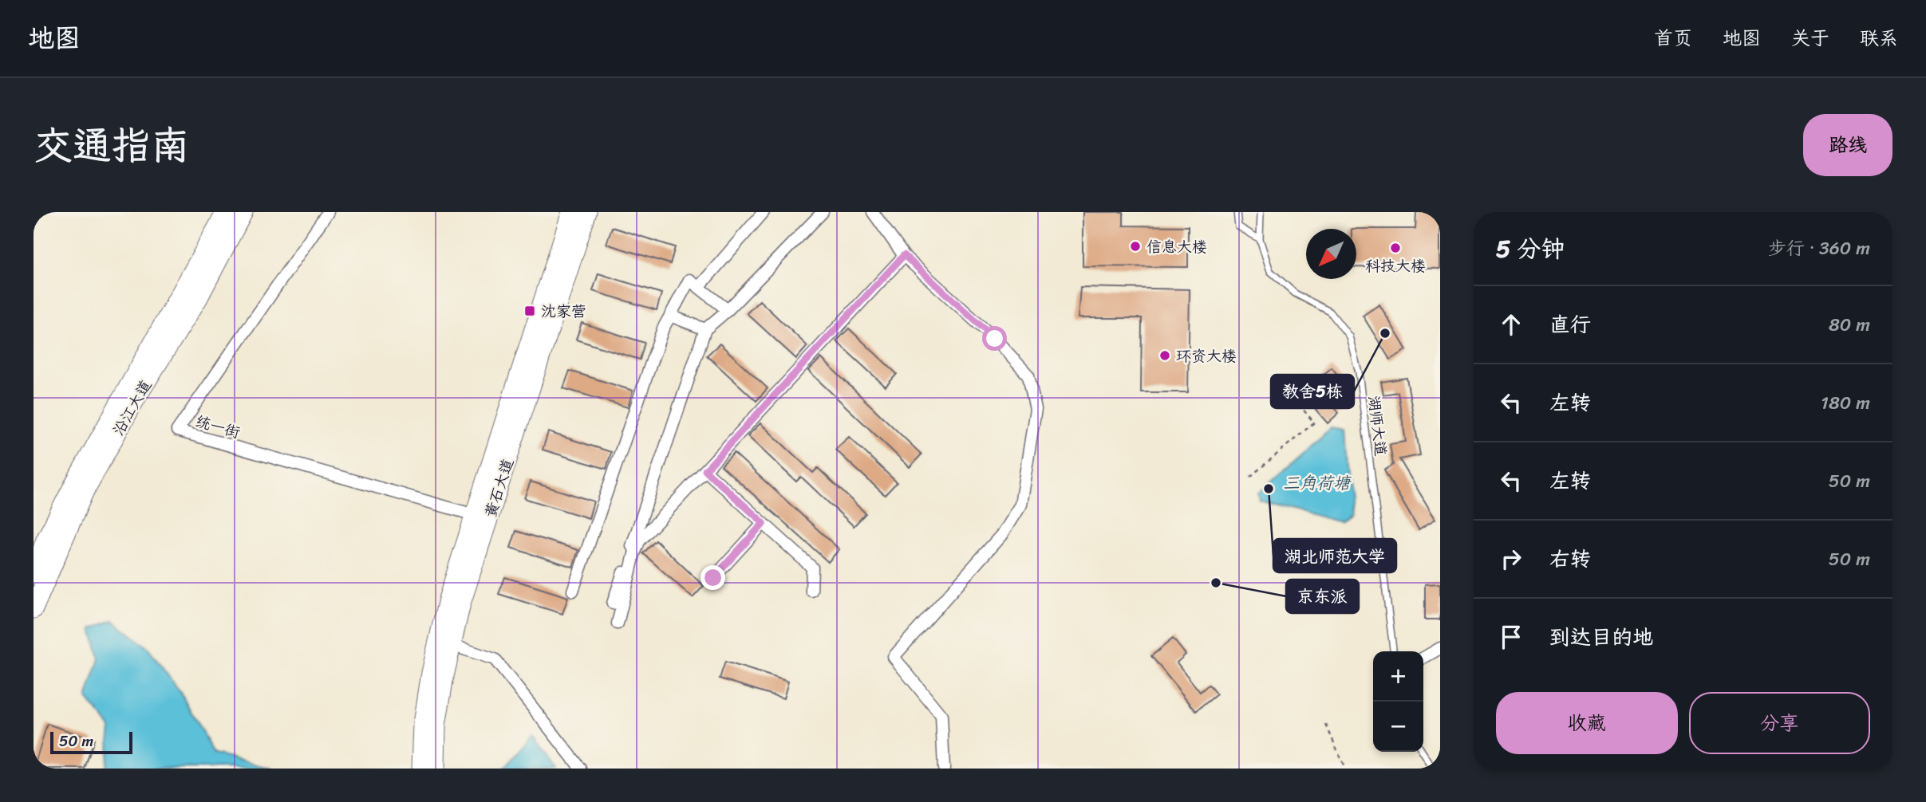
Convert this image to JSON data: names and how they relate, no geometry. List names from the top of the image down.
{
  "streets": {
    "main road": ["沿江大道", "黄石大道"],
    "street": ["统一街"],
    "lane": ["湖师大道"]
  },
  "crossings": [
    ["统一街", "黄石大道"]
  ],
  "water": ["三角荷塘"],
  "places": {
    "other": [
      "信息大楼",
      "科技大楼",
      "教舍5栋",
      "环资大楼",
      "湖北师范大学",
      "京东派"
    ],
    "transit": ["沈家营"]
  },
  "scale_bar": "50 m",
  "north": "bottom left",
  "page": {
    "header": "地图",
    "nav": [
      "首页",
      "地图",
      "关于",
      "联系"
    ],
    "title": "交通指南",
    "buttons": [
      "路线",
      ["收藏", "分享"]
    ],
    "heading": ["5 分钟", "步行 · 360 m"],
    "list": [
      ["直行", "80 m"],
      ["左转", "180 m"],
      ["左转", "50 m"],
      ["右转", "50 m"],
      "到达目的地"
    ],
    "map_buttons": ["+", "−"],
    "scale": "50 m"
  }
}
